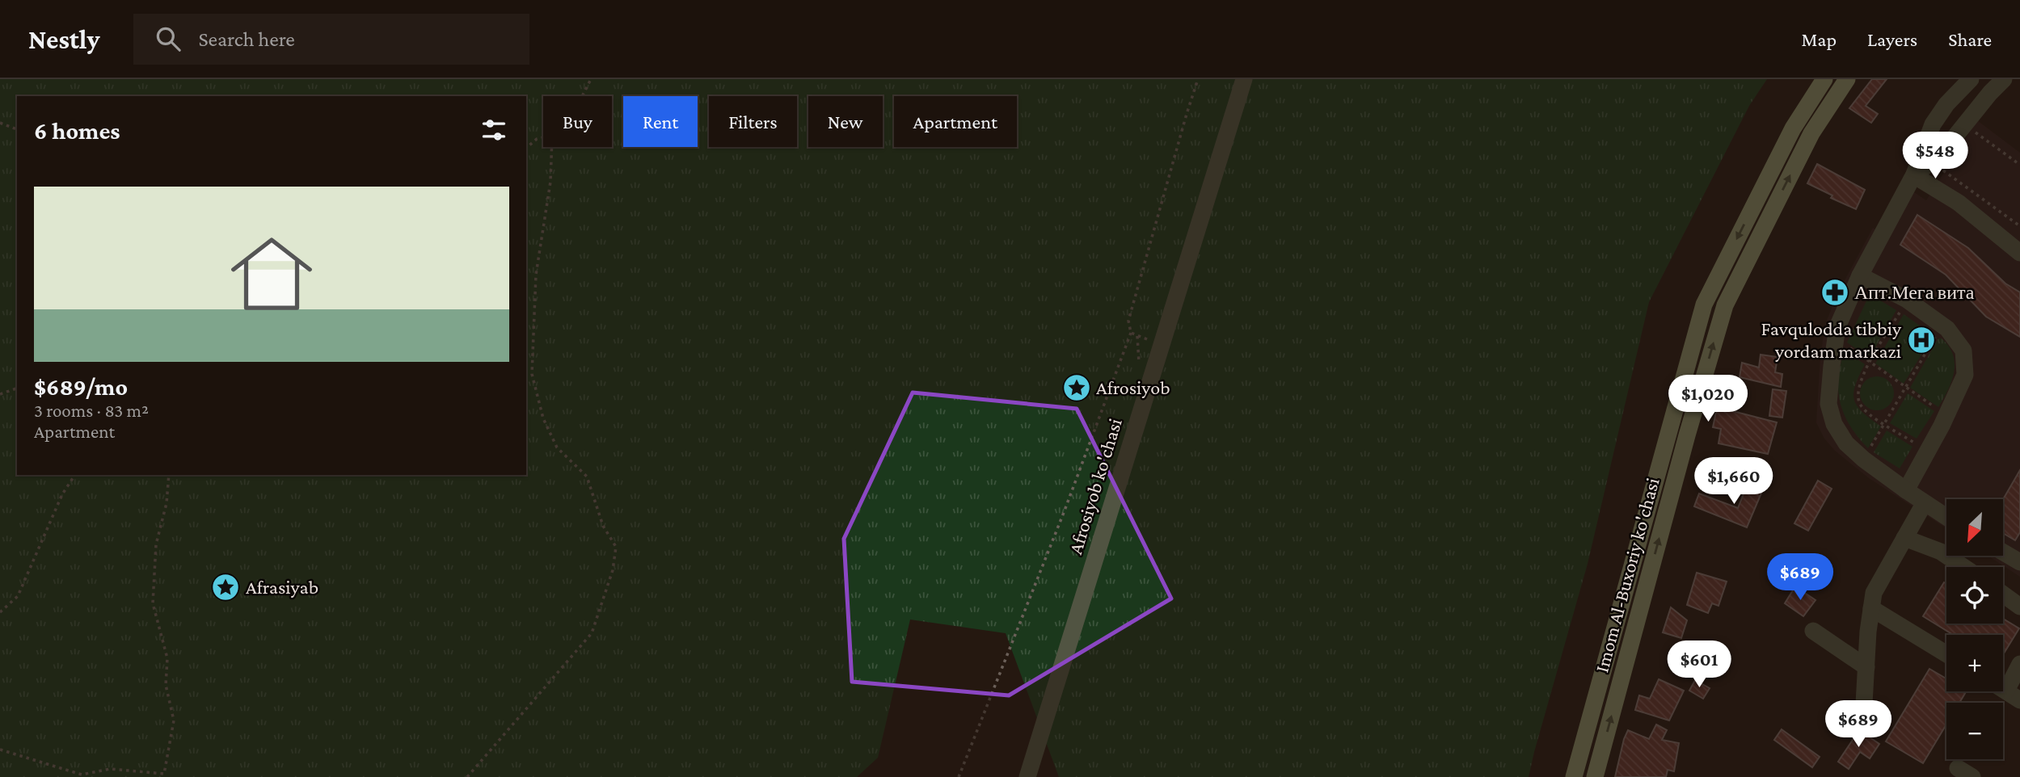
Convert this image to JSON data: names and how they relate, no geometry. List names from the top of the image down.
{
  "streets": {
    "main road": ["Imom Al-Buxoriy ko'chasi"],
    "street": ["Afrosiyob ko'chasi"]
  },
  "places": {
    "pharmacy": ["Апт.Мега вита"],
    "hospital": ["Favqulodda tibbiy yordam markazi"],
    "place": ["Afrosiyob", "Afrasiyab"]
  },
  "north": "bottom left",
  "page": {
    "header": "Nestly",
    "search": "Search here",
    "nav": ["Map", "Layers", "Share"],
    "chip": [
      "Buy",
      "Rent",
      "Filters",
      "New",
      "Apartment"
    ],
    "heading": "6 homes",
    "price": [
      "$548",
      "$1,020",
      "$1,660",
      "$689",
      "$601",
      "$689"
    ],
    "list": [
      {
        "name": "$689/mo",
        "note": "3 rooms · 83 m² · Apartment"
      }
    ],
    "map_buttons": ["+", "−"]
  }
}
